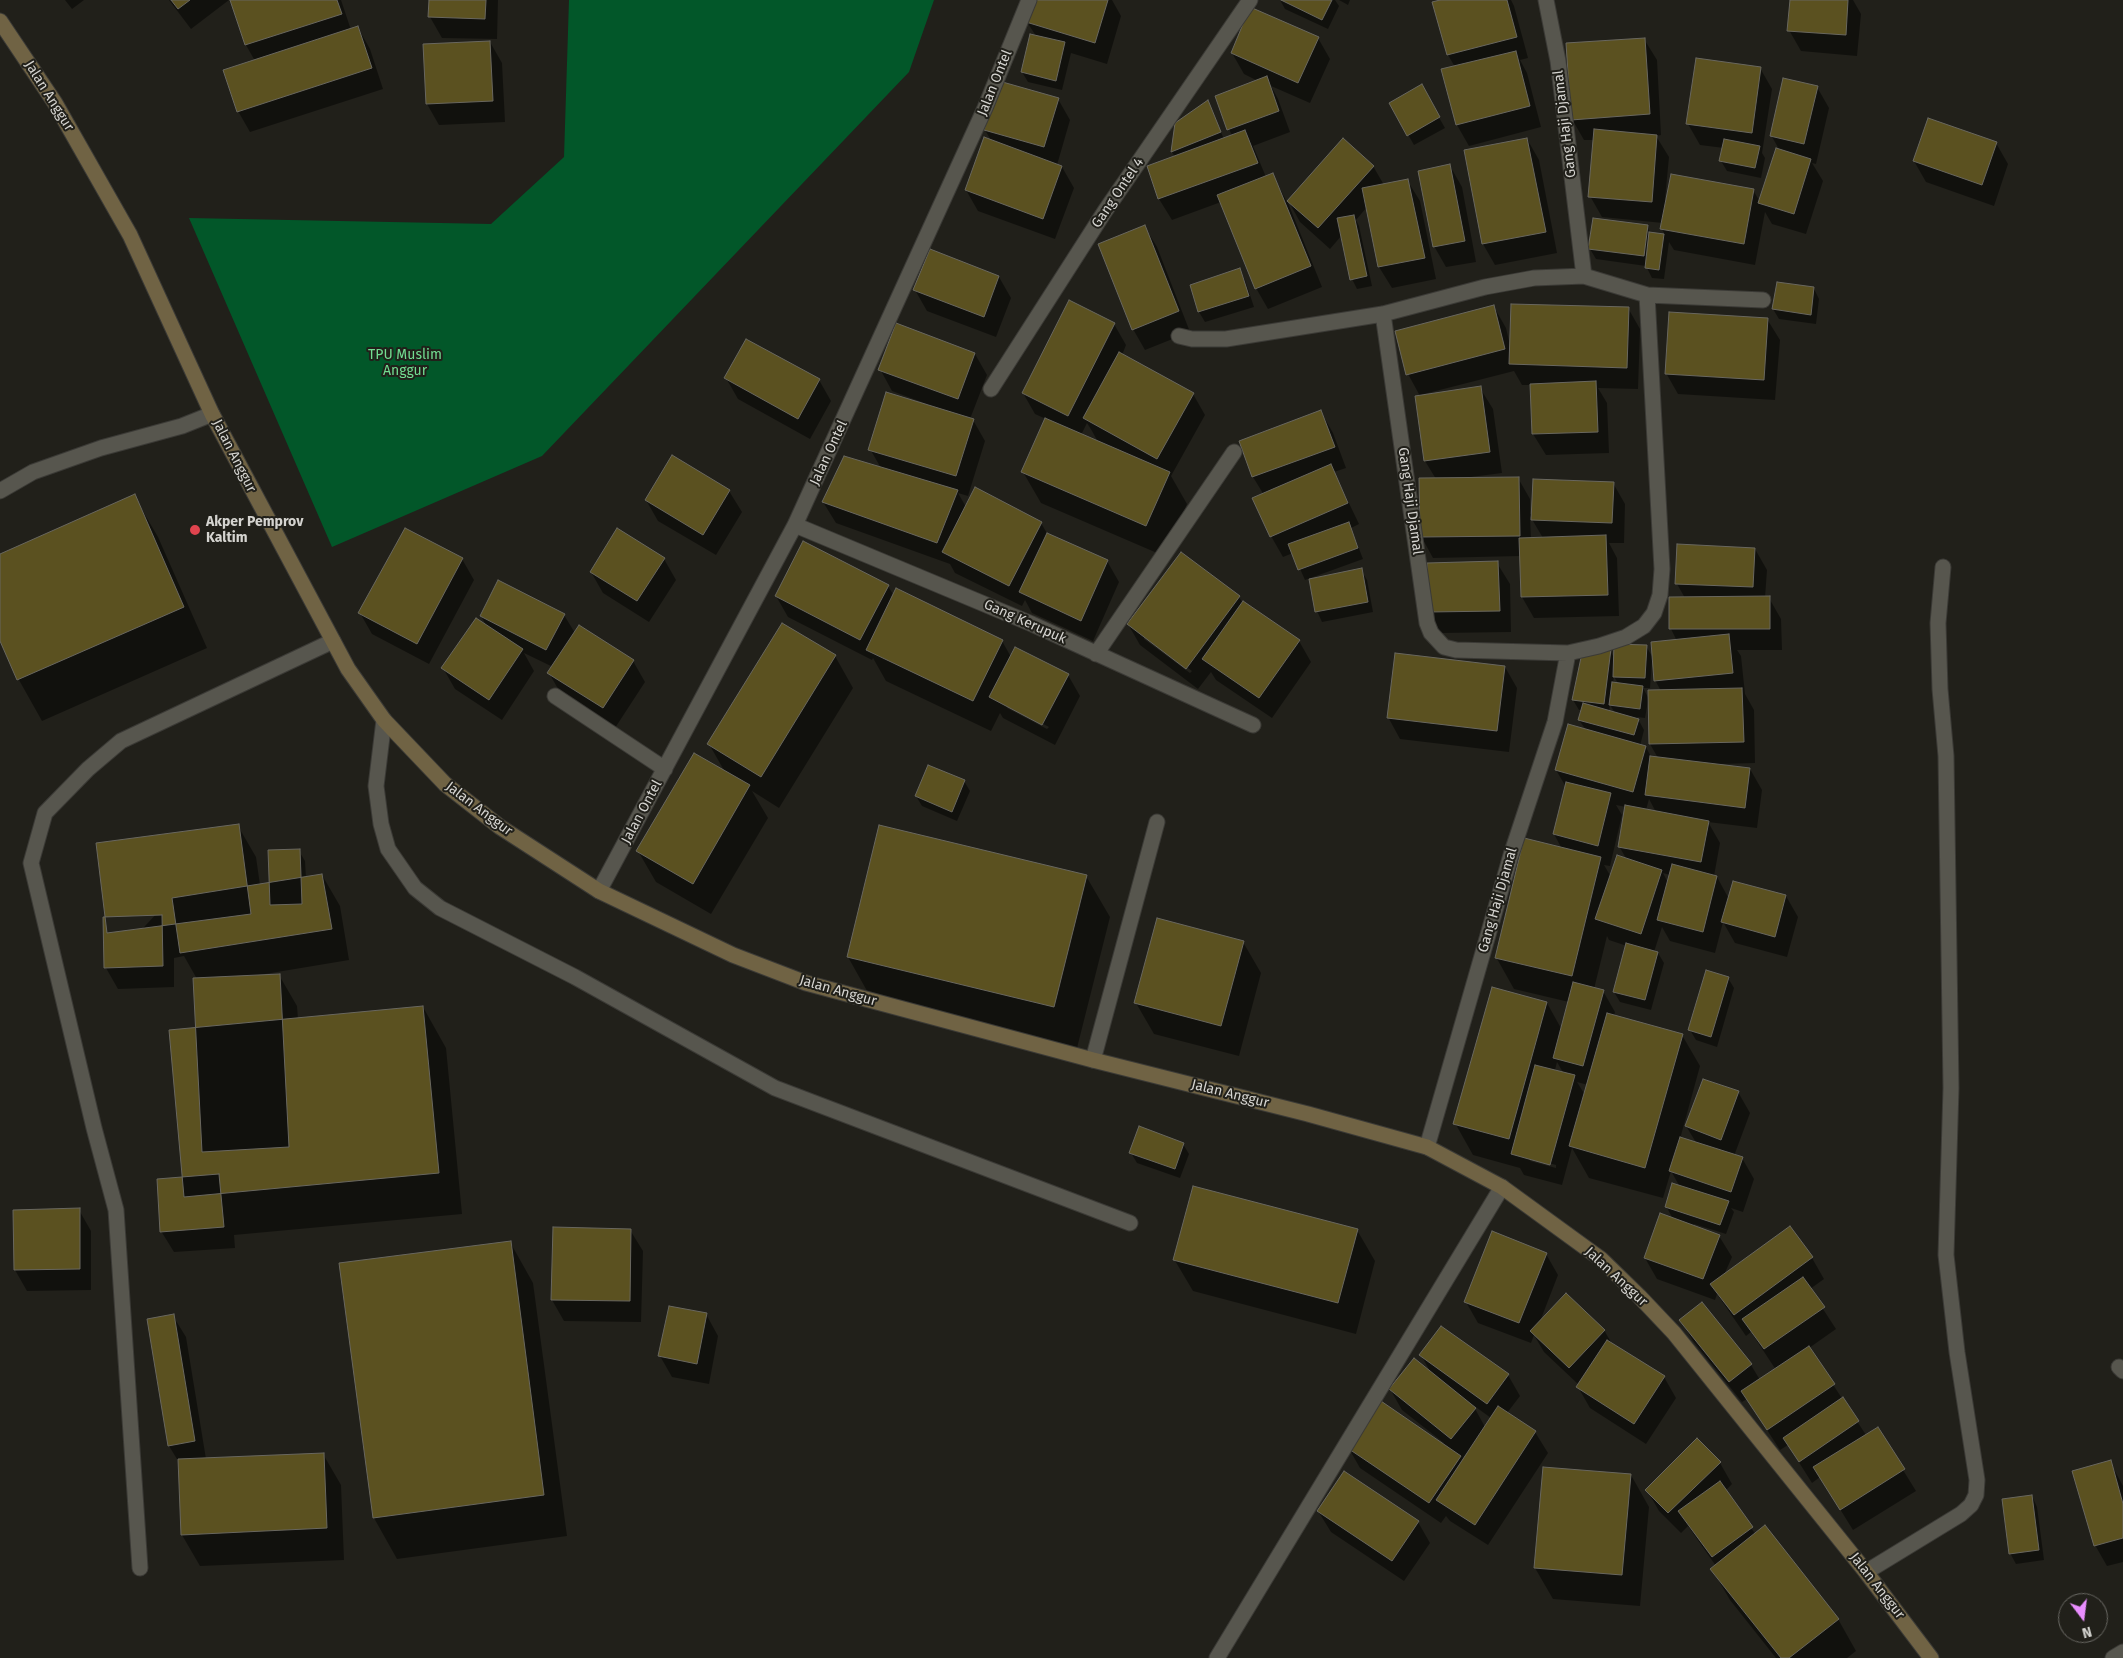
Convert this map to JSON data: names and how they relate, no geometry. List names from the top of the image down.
{
  "streets": {
    "street": [
      "Jalan Ontel",
      "Jalan Anggur",
      "Gang Haji Djamal",
      "Gang Ontel 4",
      "Gang Kerupuk"
    ]
  },
  "crossings": [
    ["Jalan Ontel", "Jalan Anggur"],
    ["Jalan Ontel", "Gang Kerupuk"],
    ["Jalan Anggur", "Gang Haji Djamal"]
  ],
  "parks": ["TPU Muslim Anggur"],
  "places": ["Akper Pemprov Kaltim"],
  "north": "bottom"
}
